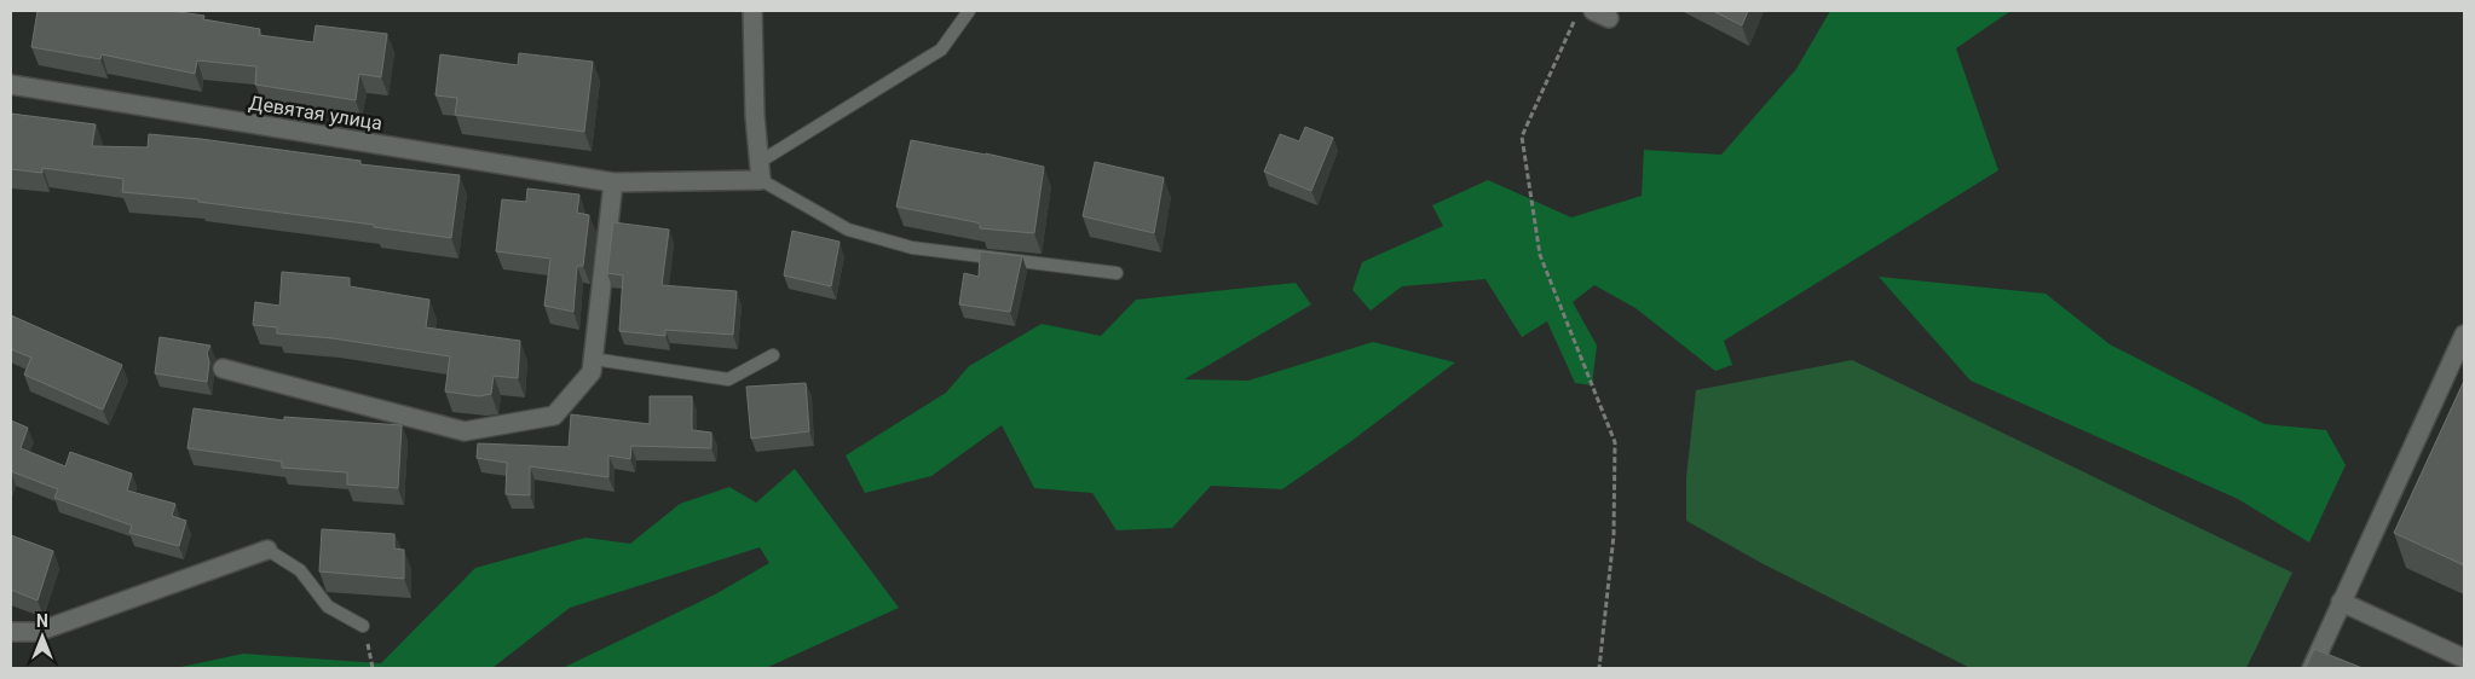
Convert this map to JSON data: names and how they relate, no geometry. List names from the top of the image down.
{
  "streets": {
    "street": ["Девятая улица"]
  },
  "north": "top"
}
